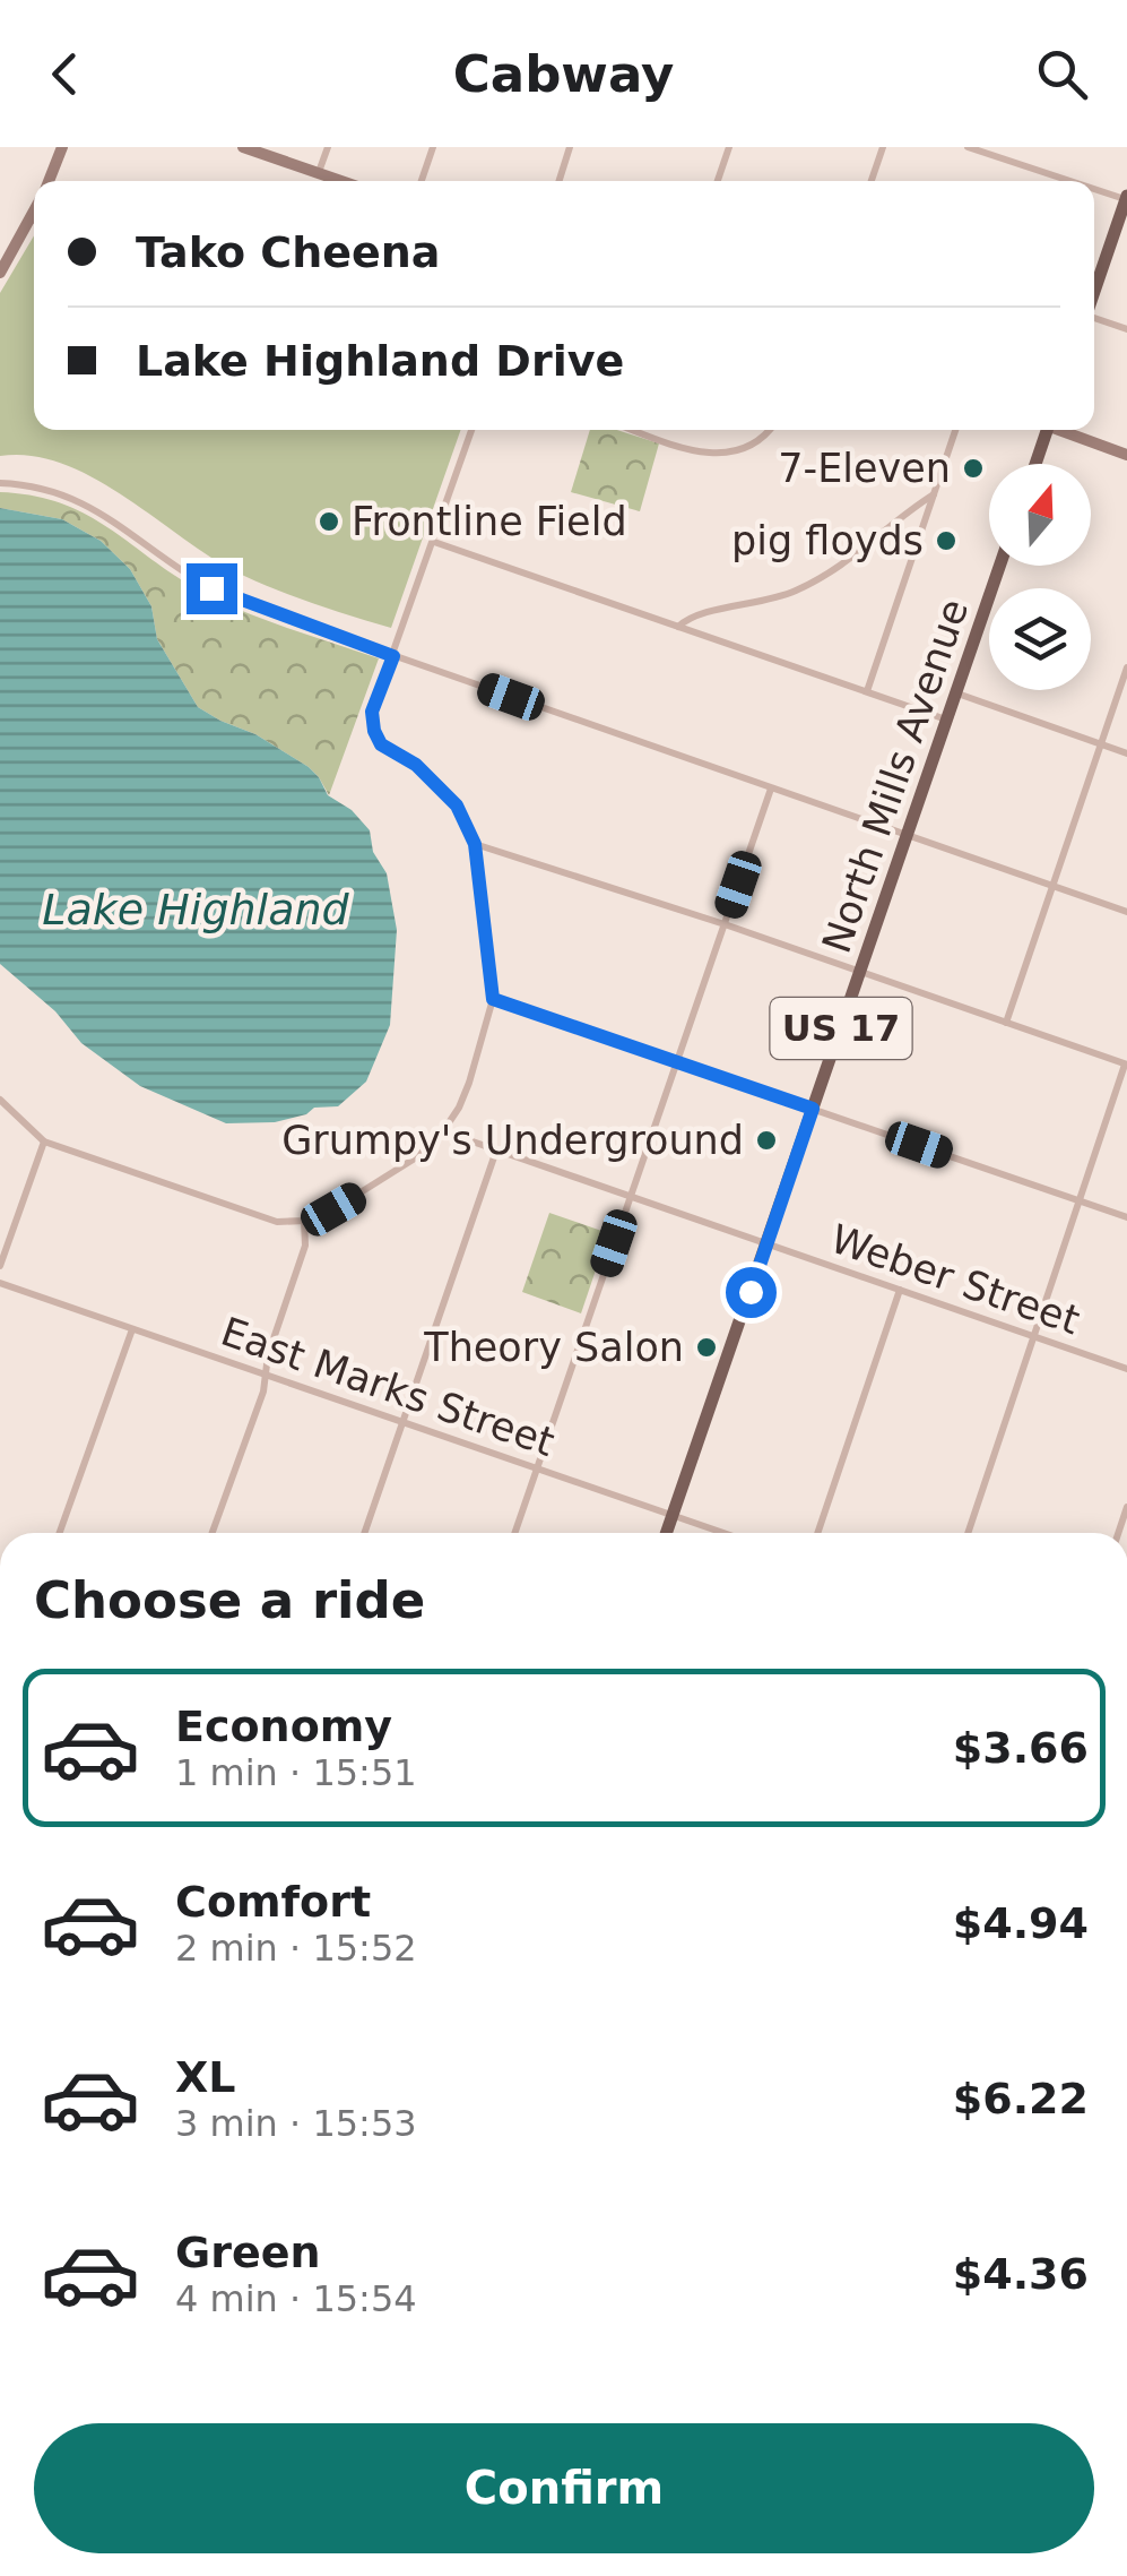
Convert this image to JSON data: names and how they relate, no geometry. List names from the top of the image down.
{
  "streets": {
    "main road": ["North Mills Avenue", "US 17"],
    "street": ["Weber Street", "East Marks Street"]
  },
  "crossings": [
    ["North Mills Avenue", "Weber Street"],
    ["North Mills Avenue", "East Marks Street"]
  ],
  "water": ["Lake Highland"],
  "places": [
    "7-Eleven",
    "Frontline Field",
    "pig floyds",
    "Grumpy's Underground",
    "Theory Salon"
  ],
  "north": "top",
  "page": {
    "header": "Cabway",
    "banner": ["Tako Cheena", "Lake Highland Drive"],
    "heading": "Choose a ride",
    "list": [
      {
        "name": "Economy",
        "note": "1 min · 15:51",
        "value": "$3.66"
      },
      {
        "name": "Comfort",
        "note": "2 min · 15:52",
        "value": "$4.94"
      },
      {
        "name": "XL",
        "note": "3 min · 15:53",
        "value": "$6.22"
      },
      {
        "name": "Green",
        "note": "4 min · 15:54",
        "value": "$4.36"
      }
    ],
    "buttons": "Confirm"
  }
}
